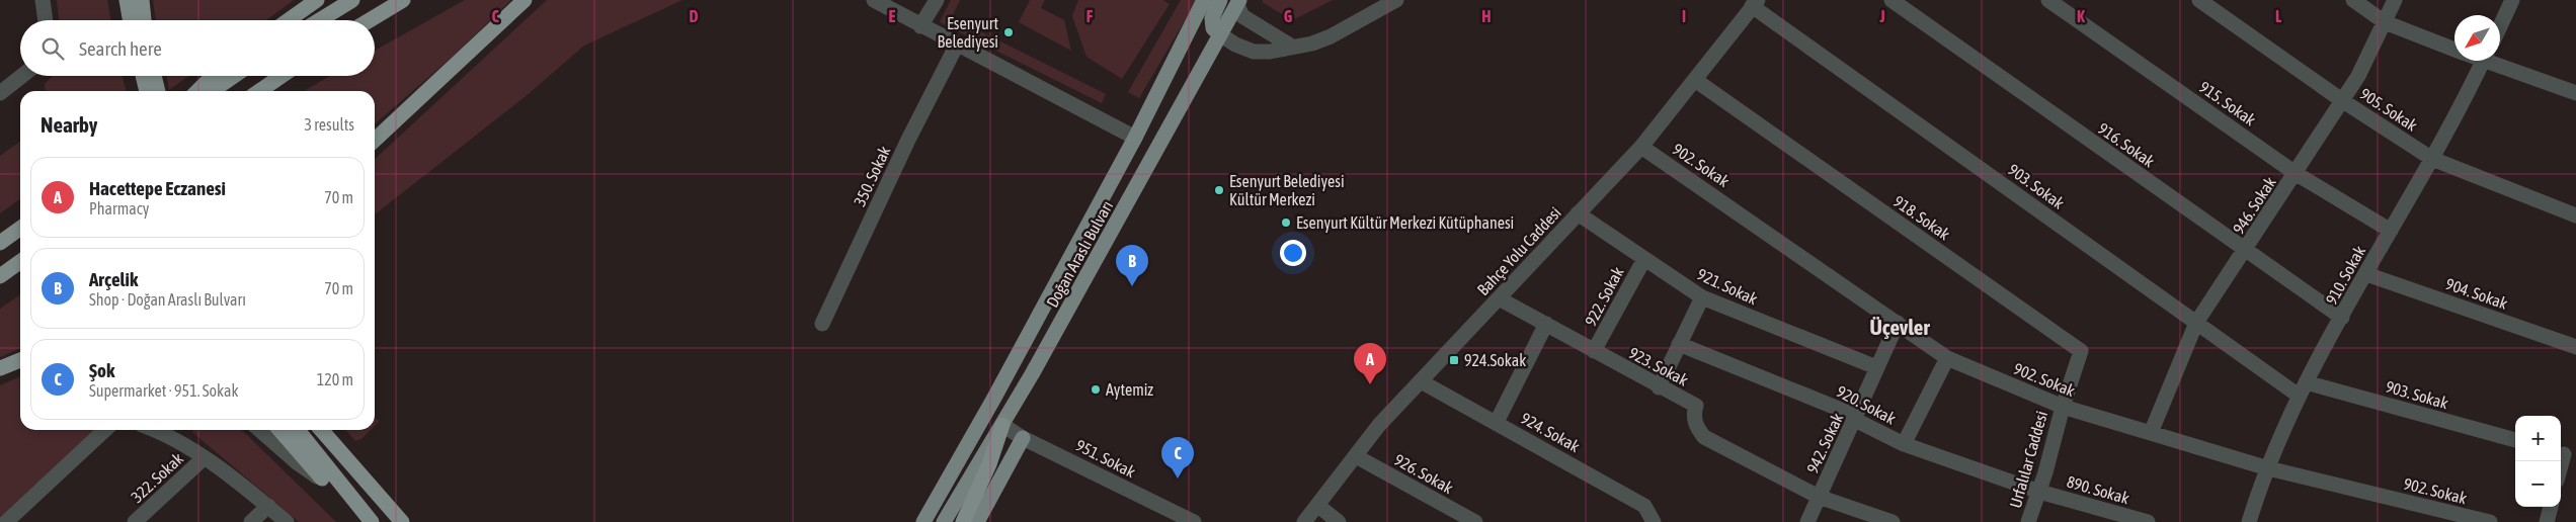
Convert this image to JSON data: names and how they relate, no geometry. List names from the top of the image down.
{
  "streets": {
    "main road": ["Doğan Araslı Bulvarı"],
    "street": [
      "915. Sokak",
      "905. Sokak",
      "916. Sokak",
      "902. Sokak",
      "350. Sokak",
      "903. Sokak",
      "946. Sokak",
      "918. Sokak",
      "Bahçe Yolu Caddesi",
      "910. Sokak",
      "921. Sokak",
      "904. Sokak",
      "922. Sokak",
      "923. Sokak",
      "920. Sokak",
      "924. Sokak",
      "942. Sokak",
      "951. Sokak",
      "Urfalılar Caddesi",
      "926. Sokak",
      "322. Sokak",
      "890. Sokak"
    ]
  },
  "crossings": [
    ["915. Sokak", "946. Sokak"],
    ["915. Sokak", "910. Sokak"],
    ["905. Sokak", "946. Sokak"],
    ["905. Sokak", "910. Sokak"],
    ["916. Sokak", "946. Sokak"],
    ["916. Sokak", "910. Sokak"],
    ["902. Sokak", "946. Sokak"],
    ["902. Sokak", "918. Sokak"],
    ["902. Sokak", "Bahçe Yolu Caddesi"],
    ["902. Sokak", "910. Sokak"],
    ["902. Sokak", "942. Sokak"],
    ["902. Sokak", "Urfalılar Caddesi"],
    ["903. Sokak", "946. Sokak"],
    ["903. Sokak", "Bahçe Yolu Caddesi"],
    ["903. Sokak", "910. Sokak"],
    ["918. Sokak", "Bahçe Yolu Caddesi"],
    ["918. Sokak", "Urfalılar Caddesi"],
    ["Bahçe Yolu Caddesi", "921. Sokak"],
    ["Bahçe Yolu Caddesi", "923. Sokak"],
    ["Bahçe Yolu Caddesi", "924. Sokak"],
    ["Bahçe Yolu Caddesi", "926. Sokak"],
    ["Doğan Araslı Bulvarı", "951. Sokak"],
    ["910. Sokak", "904. Sokak"],
    ["921. Sokak", "922. Sokak"],
    ["921. Sokak", "942. Sokak"],
    ["922. Sokak", "923. Sokak"],
    ["923. Sokak", "942. Sokak"],
    ["920. Sokak", "942. Sokak"],
    ["920. Sokak", "Urfalılar Caddesi"],
    ["920. Sokak", "890. Sokak"],
    ["Urfalılar Caddesi", "890. Sokak"]
  ],
  "districts": ["Üçevler"],
  "places": {
    "other": [
      "Esenyurt Belediyesi",
      "Esenyurt Belediyesi Kültür Merkezi",
      "Esenyurt Kültür Merkezi Kütüphanesi",
      "Aytemiz"
    ],
    "transit": ["924.Sokak"]
  },
  "north": "bottom left",
  "page": {
    "search": "Search here",
    "heading": ["Nearby", "3 results"],
    "list": [
      {
        "mark": "A",
        "name": "Hacettepe Eczanesi",
        "note": "Pharmacy",
        "value": "70 m"
      },
      {
        "mark": "B",
        "name": "Arçelik",
        "note": "Shop · Doğan Araslı Bulvarı",
        "value": "70 m"
      },
      {
        "mark": "C",
        "name": "Şok",
        "note": "Supermarket · 951. Sokak",
        "value": "120 m"
      }
    ],
    "pins": ["B", "A", "C"],
    "map_buttons": ["+", "−"]
  },
  "grid": {
    "columns": [
      "C",
      "D",
      "E",
      "F",
      "G",
      "H",
      "I",
      "J",
      "K",
      "L"
    ]
  }
}
